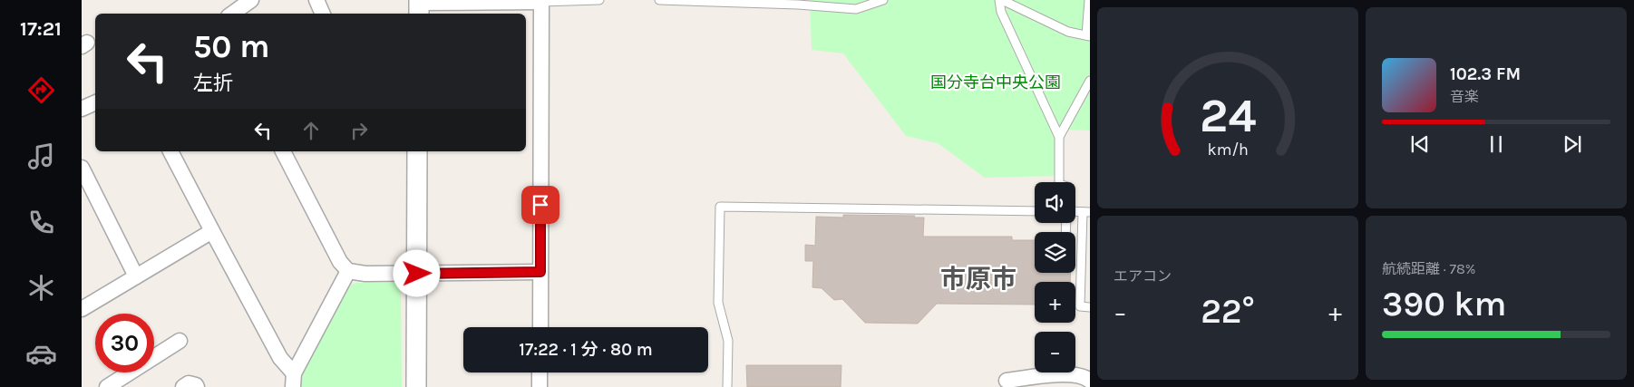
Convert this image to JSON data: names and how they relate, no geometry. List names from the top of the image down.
{
  "districts": ["市原市"],
  "parks": ["国分寺台中央公園"],
  "page": {
    "tabs": "17:21",
    "turn": ["50 m", "左折"],
    "song": ["102.3 FM", "音楽"],
    "map_buttons": ["+", "−"],
    "tile": [
      "エアコン",
      ["航続距離 · 78%", "390 km"]
    ],
    "heat": ["−", "22°", "+"],
    "limit": "30",
    "trip": "17:22 · 1 分 · 80 m",
    "gauge": ["24", "km/h"]
  }
}
